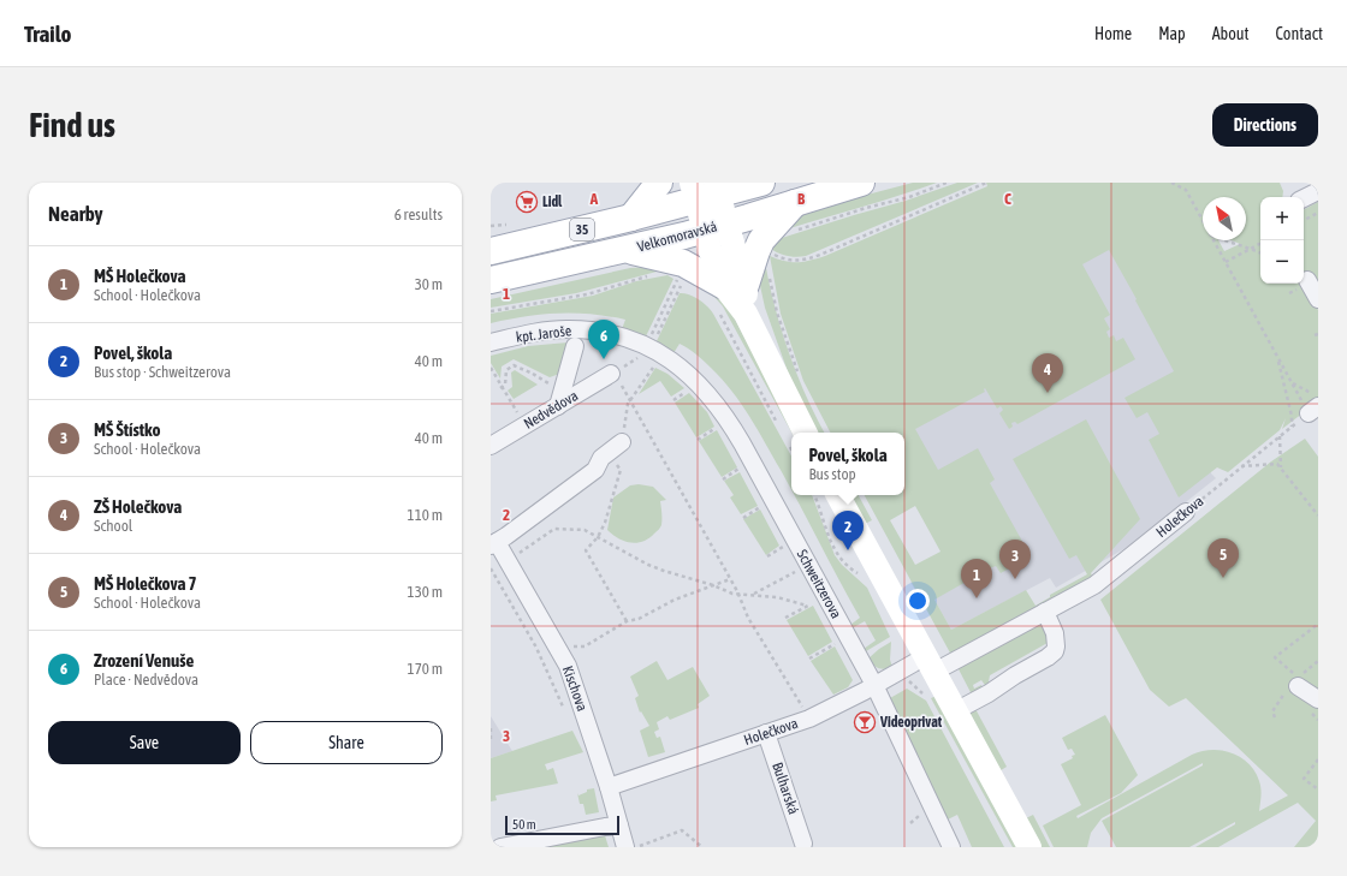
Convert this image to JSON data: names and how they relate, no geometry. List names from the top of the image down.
{
  "streets": {
    "main road": ["35", "Velkomoravská"],
    "street": [
      "kpt. Jaroše",
      "Nedvědova",
      "Holečkova",
      "Schweitzerova",
      "Kischova",
      "Bulharská"
    ]
  },
  "crossings": [
    ["kpt. Jaroše", "Schweitzerova"],
    ["Holečkova", "Schweitzerova"],
    ["Holečkova", "Kischova"],
    ["Holečkova", "Bulharská"]
  ],
  "places": {
    "supermarket": ["Lidl"],
    "bar": ["Videoprivat"]
  },
  "scale_bar": "50 m",
  "north": "top left",
  "page": {
    "header": "Trailo",
    "nav": [
      "Home",
      "Map",
      "About",
      "Contact"
    ],
    "buttons": [
      "Directions",
      ["Save", "Share"]
    ],
    "title": "Find us",
    "heading": ["Nearby", "6 results"],
    "map_buttons": ["+", "−"],
    "list": [
      {
        "mark": "1",
        "name": "MŠ Holečkova",
        "note": "School · Holečkova",
        "value": "30 m"
      },
      {
        "mark": "2",
        "name": "Povel, škola",
        "note": "Bus stop · Schweitzerova",
        "value": "40 m"
      },
      {
        "mark": "3",
        "name": "MŠ Štístko",
        "note": "School · Holečkova",
        "value": "40 m"
      },
      {
        "mark": "4",
        "name": "ZŠ Holečkova",
        "note": "School",
        "value": "110 m"
      },
      {
        "mark": "5",
        "name": "MŠ Holečkova 7",
        "note": "School · Holečkova",
        "value": "130 m"
      },
      {
        "mark": "6",
        "name": "Zrození Venuše",
        "note": "Place · Nedvědova",
        "value": "170 m"
      }
    ],
    "pins": [
      "6",
      "4",
      "2",
      "5",
      "3",
      "1"
    ],
    "popup": ["Povel, škola", "Bus stop"],
    "scale": "50 m"
  },
  "grid": {
    "columns": ["A", "B", "C"],
    "rows": ["1", "2", "3"]
  }
}
